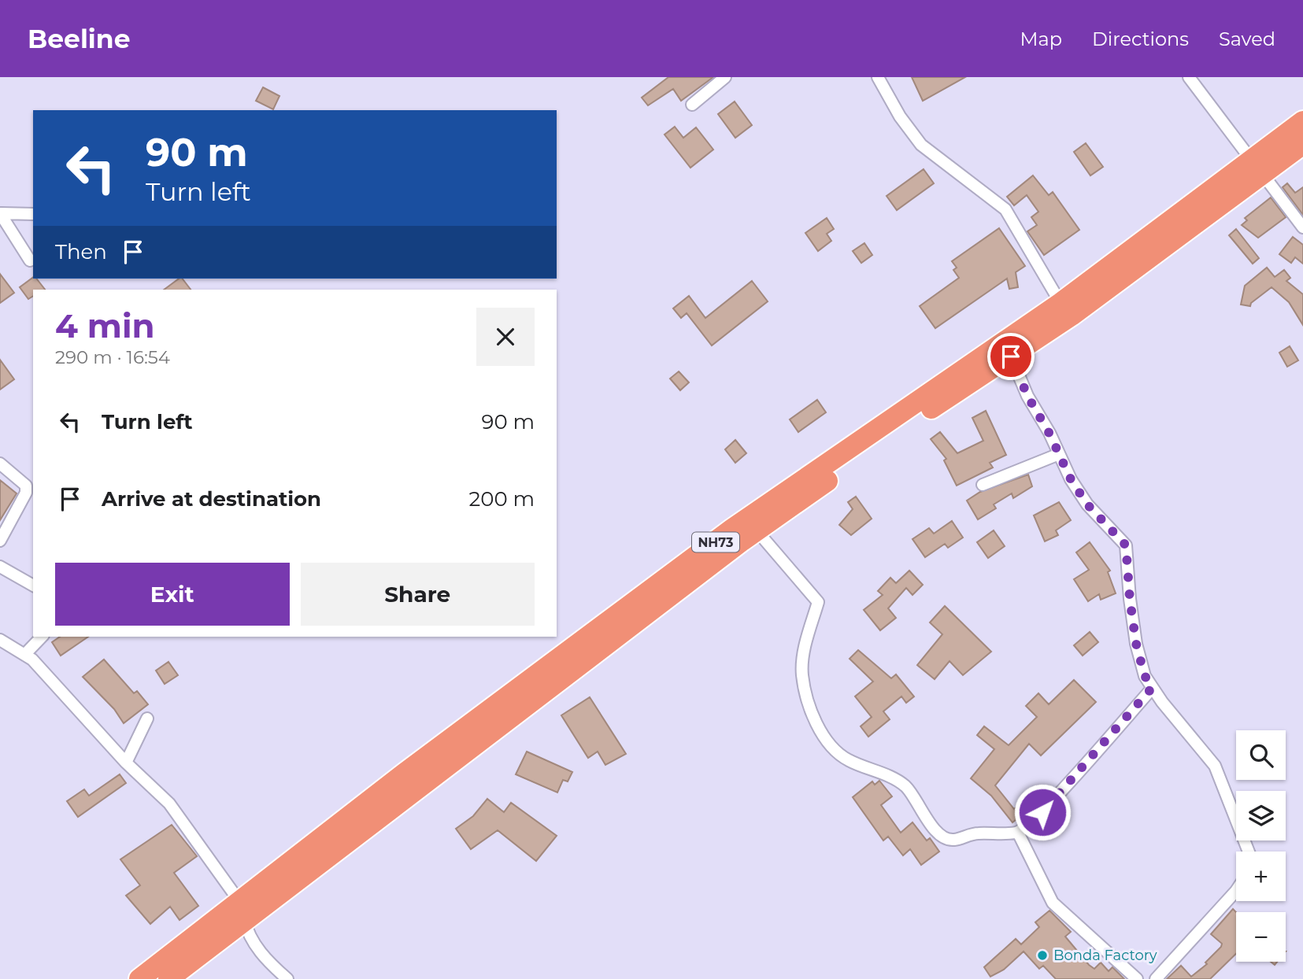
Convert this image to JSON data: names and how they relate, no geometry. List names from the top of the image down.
{
  "streets": {
    "highway": ["NH73"]
  },
  "places": ["Bonda Factory"],
  "page": {
    "header": "Beeline",
    "nav": ["Map", "Directions", "Saved"],
    "turn": ["90 m", "Turn left"],
    "then": "Then",
    "heading": ["4 min", "290 m · 16:54"],
    "list": [
      {
        "name": "Turn left",
        "value": "90 m"
      },
      {
        "name": "Arrive at destination",
        "value": "200 m"
      }
    ],
    "buttons": ["Exit", "Share"],
    "map_buttons": ["+", "−"]
  }
}
